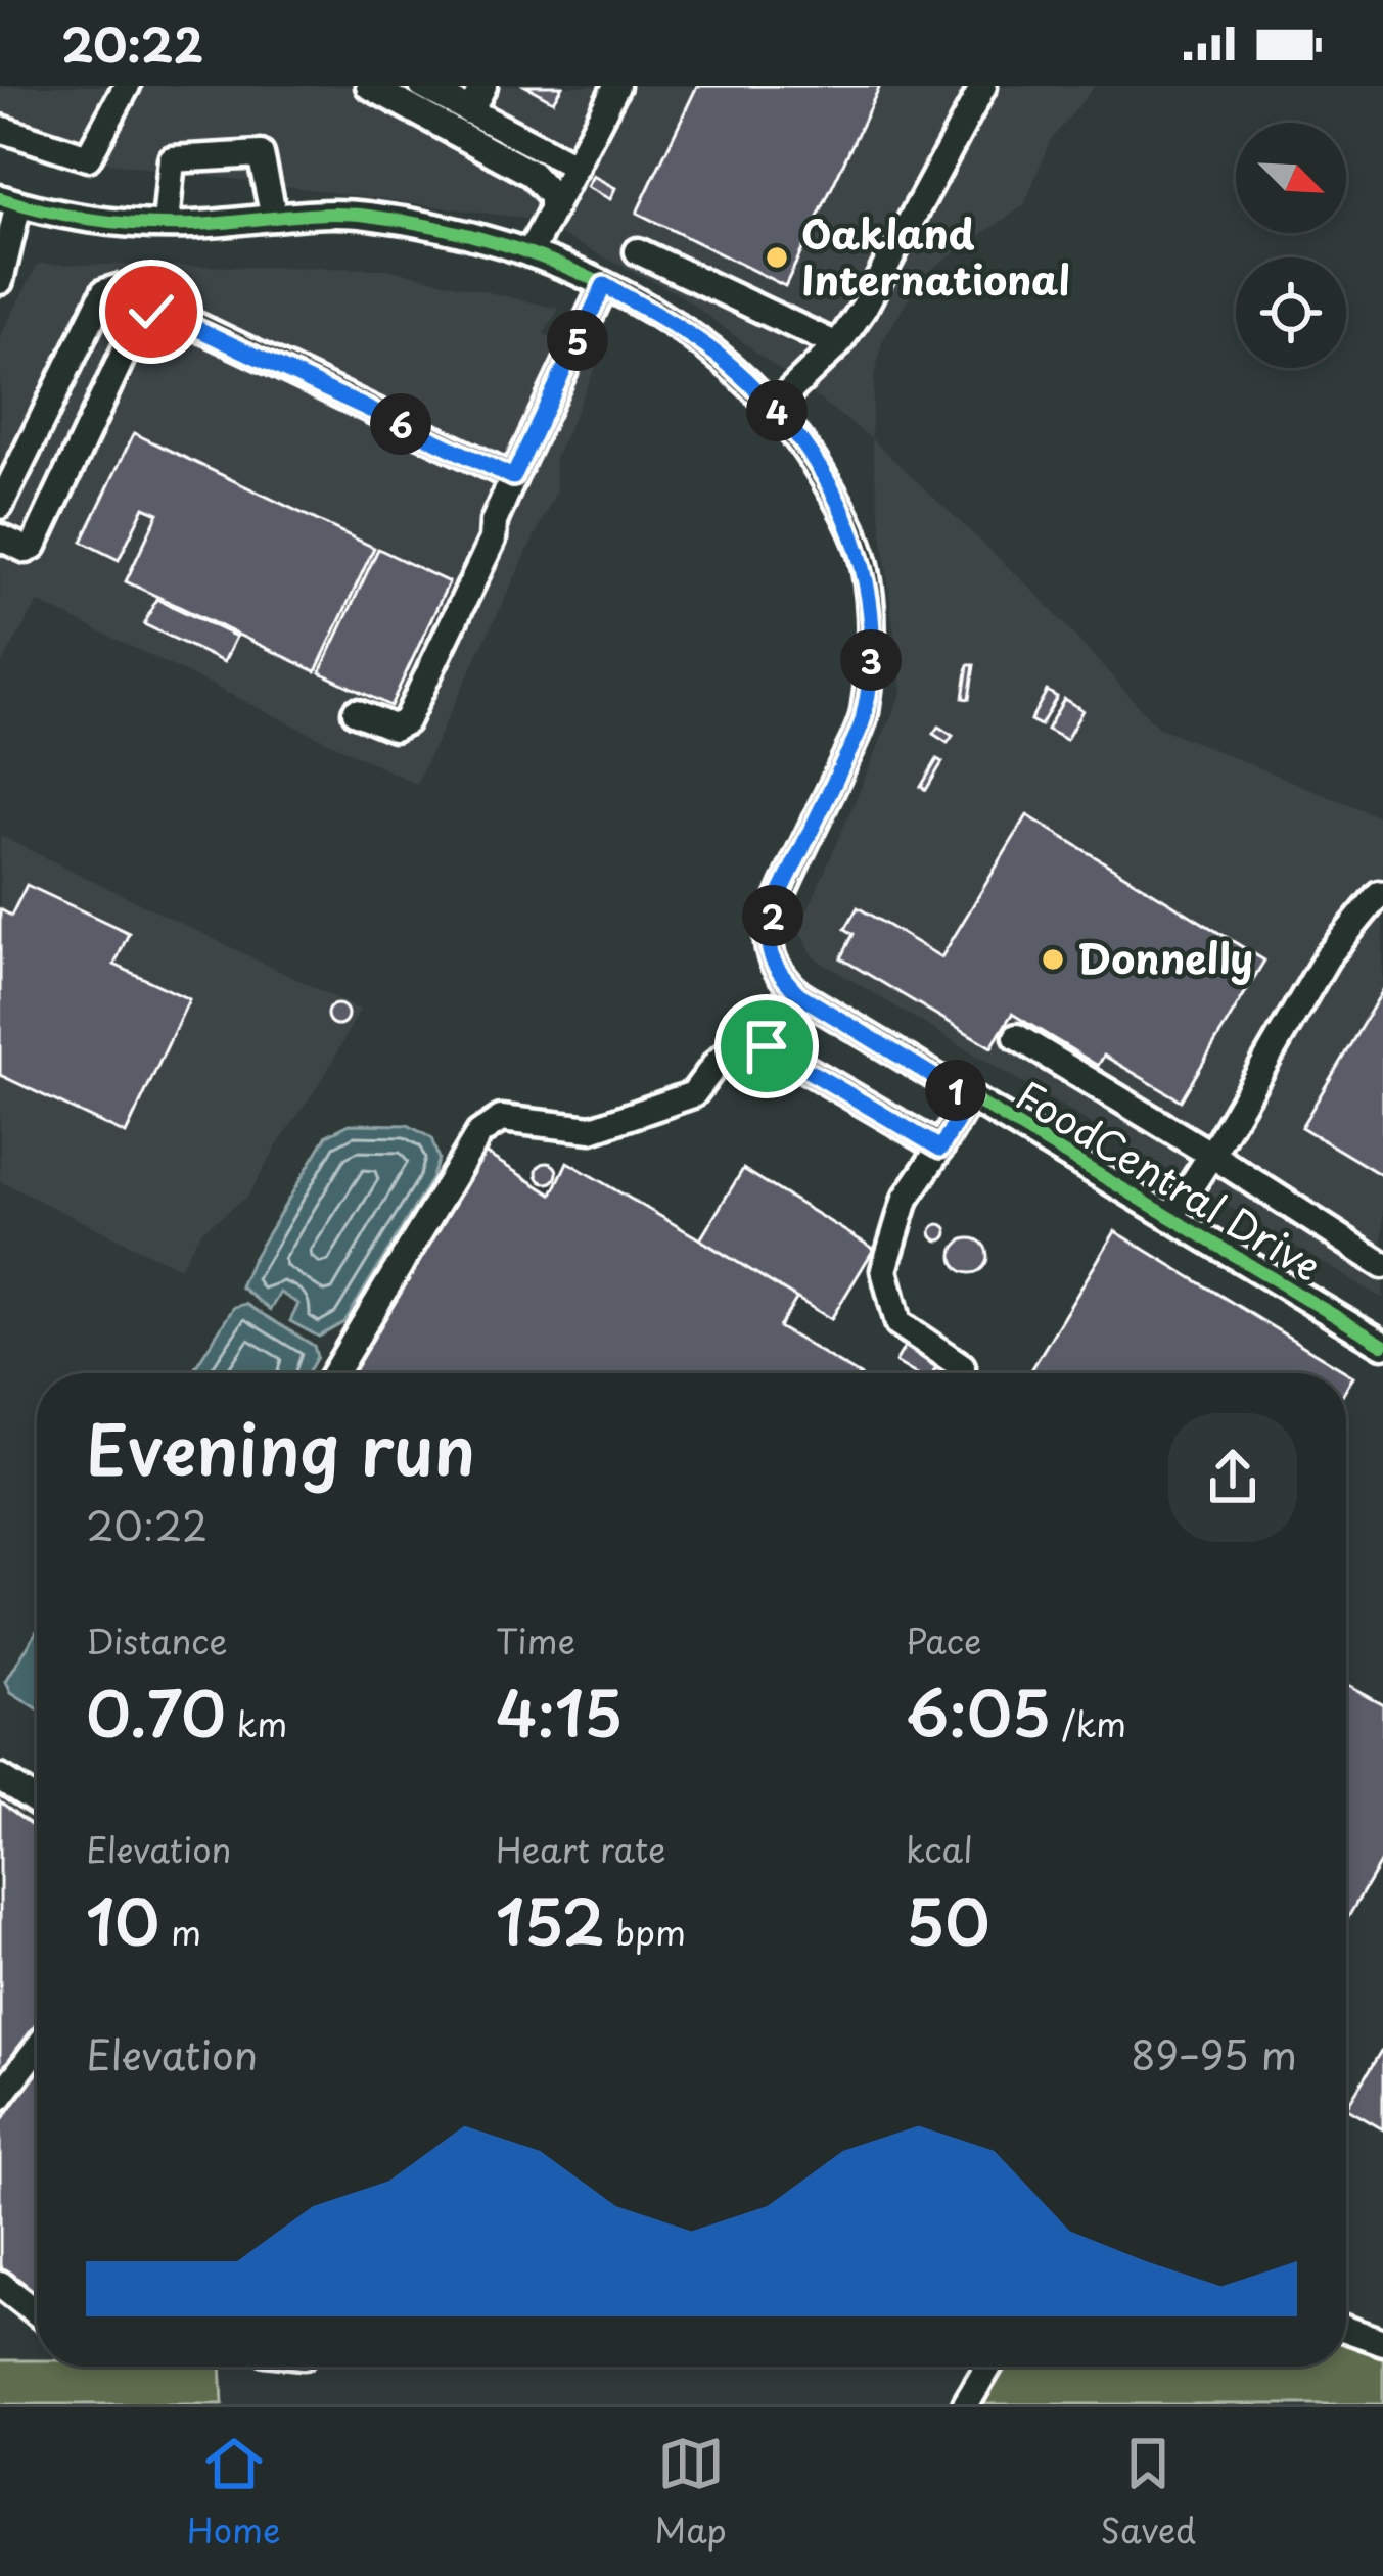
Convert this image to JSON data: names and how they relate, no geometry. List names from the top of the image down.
{
  "streets": {
    "street": ["FoodCentral Drive"]
  },
  "places": ["Oakland International", "Donnelly"],
  "north": "bottom right",
  "page": {
    "status": "20:22",
    "pins": [
      "5",
      "4",
      "6",
      "3",
      "2",
      "1"
    ],
    "heading": ["Evening run", "20:22"],
    "stats": [
      ["Distance", "0.70 km"],
      ["Time", "4:15"],
      ["Pace", "6:05 /km"],
      ["Elevation", "10 m"],
      ["Heart rate", "152 bpm"],
      ["kcal", "50"]
    ],
    "chart": ["Elevation", "89–95 m"],
    "tabs": ["Home", "Map", "Saved"]
  }
}
